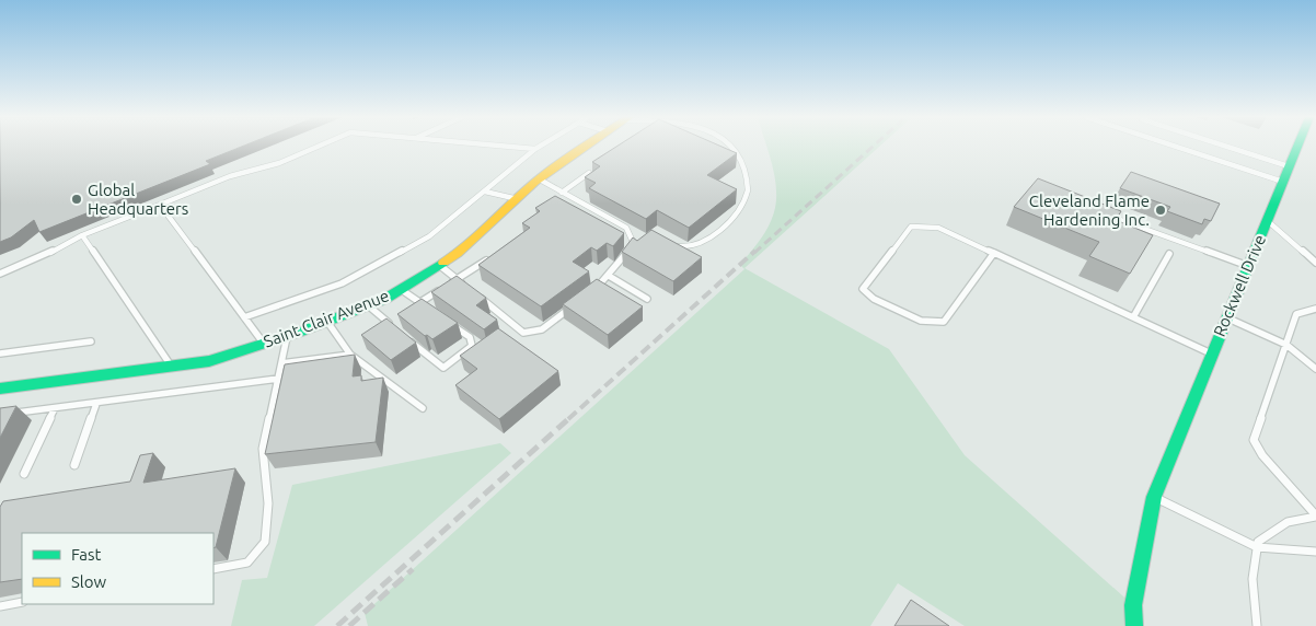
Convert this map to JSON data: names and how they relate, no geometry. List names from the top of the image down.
{
  "streets": {
    "street": ["Rockwell Drive", "Saint Clair Avenue"]
  },
  "places": ["Global Headquarters", "Cleveland Flame Hardening Inc."],
  "legend": ["Fast", "Slow"]
}
